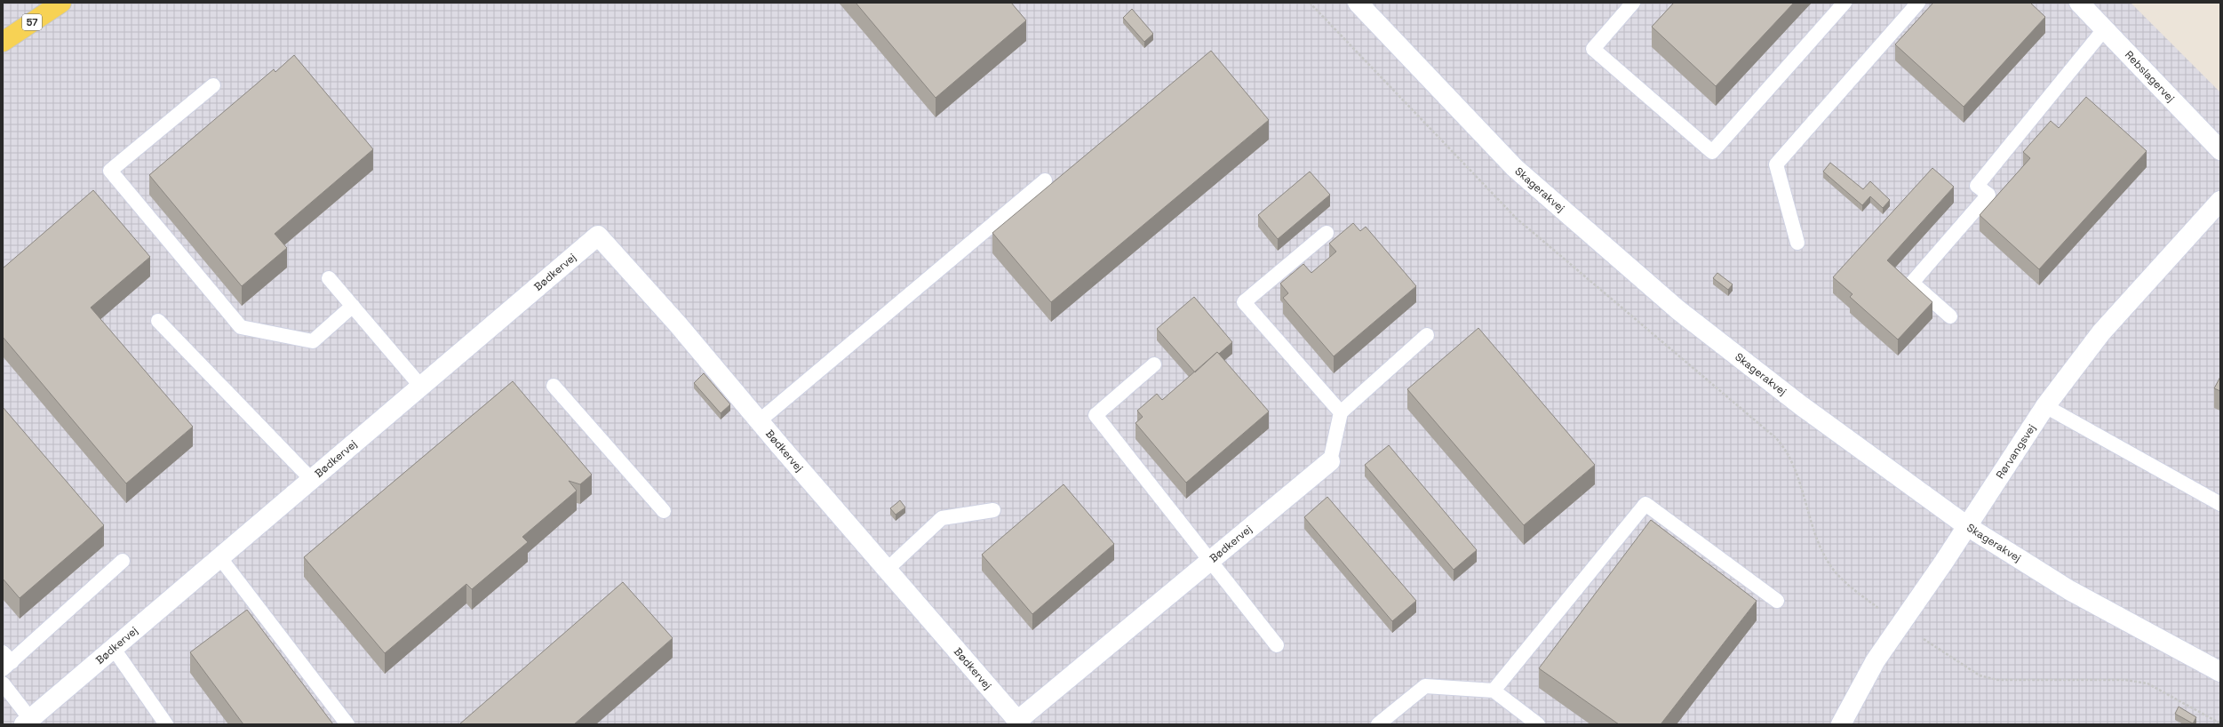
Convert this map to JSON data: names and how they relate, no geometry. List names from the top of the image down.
{
  "streets": {
    "main road": ["57"],
    "street": [
      "Rebslagervej",
      "Skagerakvej",
      "Bødkervej",
      "Rørvangsvej"
    ]
  },
  "crossings": [
    ["Skagerakvej", "Rørvangsvej"]
  ]
}
